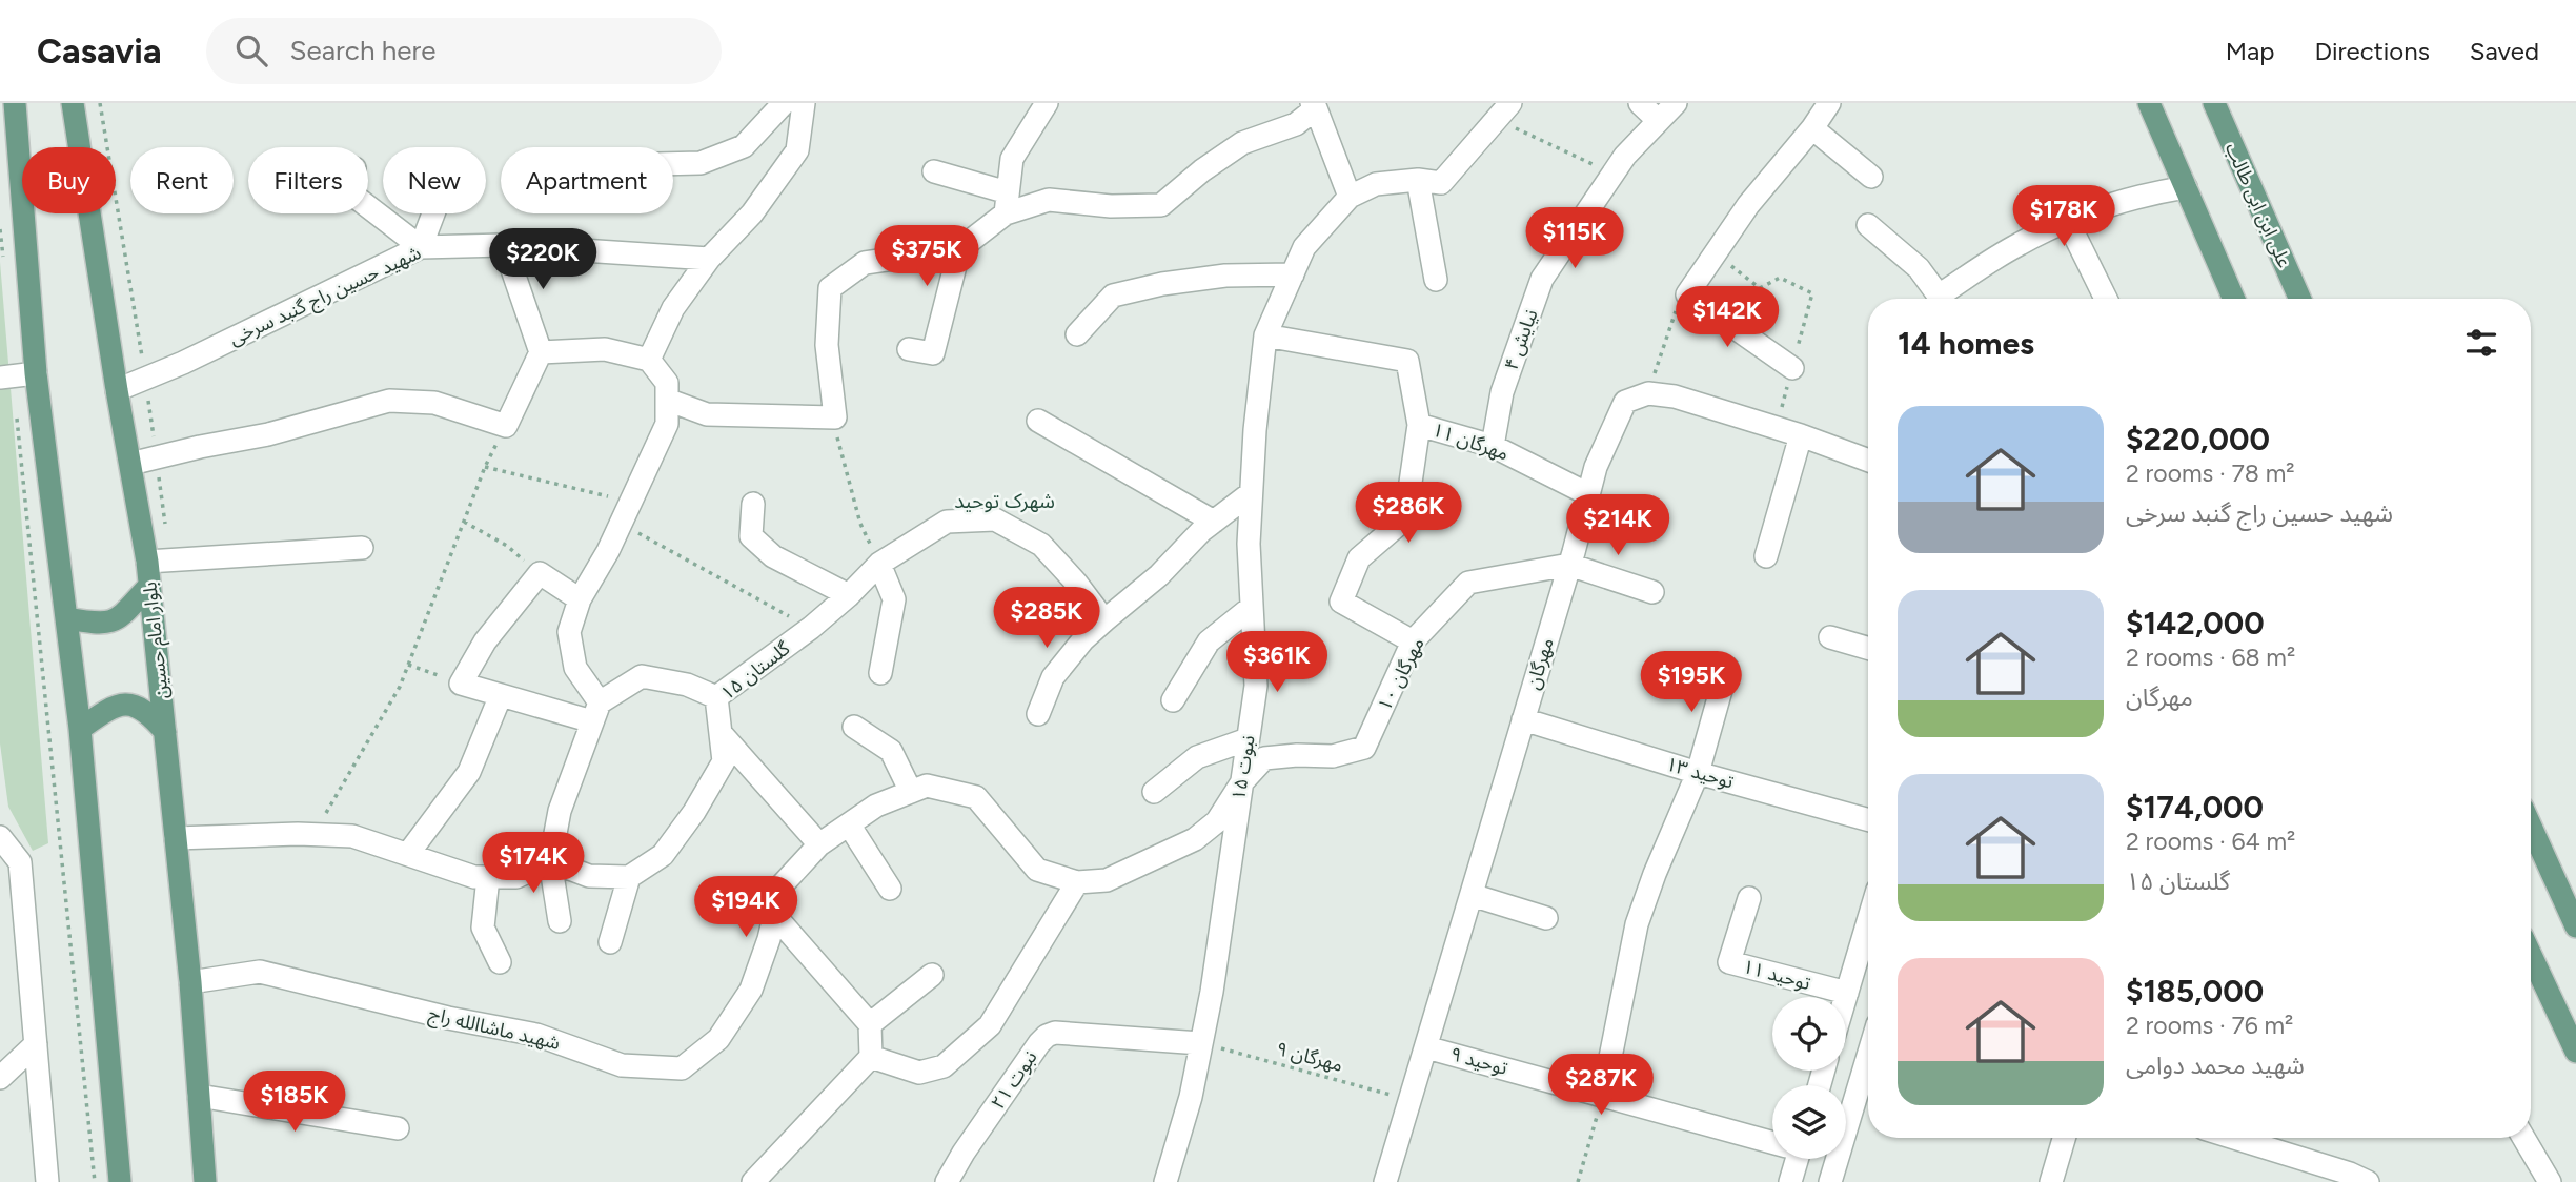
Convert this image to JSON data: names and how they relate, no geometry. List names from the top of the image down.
{
  "streets": {
    "main road": ["علی ابن ابی طالب", "بلوار امام حسین"],
    "street": [
      "شهید حسین راج گنبد سرخی",
      "نیایش ۴",
      "مهرگان ۱۱",
      "مهرگان",
      "گلستان ۱۵",
      "مهرگان ۱۰",
      "نبوت ۱۵",
      "توحید ۱۳",
      "توحید ۱۱",
      "شهید ماشاالله راج",
      "توحید ۹",
      "نبوت ۲۱"
    ],
    "path": ["مهرگان ۹"]
  },
  "crossings": [
    ["شهید حسین راج گنبد سرخی", "بلوار امام حسین"],
    ["نیایش ۴", "مهرگان ۱۱"],
    ["مهرگان ۱۱", "مهرگان"],
    ["مهرگان ۱۱", "نبوت ۱۵"],
    ["بلوار امام حسین", "شهید ماشاالله راج"],
    ["مهرگان", "مهرگان ۱۰"],
    ["مهرگان", "توحید ۱۳"],
    ["مهرگان", "مهرگان ۹"],
    ["مهرگان", "توحید ۹"],
    ["مهرگان ۱۰", "نبوت ۱۵"],
    ["مهرگان ۱۰", "شهید ماشاالله راج"],
    ["نبوت ۱۵", "شهید ماشاالله راج"],
    ["نبوت ۱۵", "مهرگان ۹"],
    ["نبوت ۱۵", "نبوت ۲۱"],
    ["مهرگان ۹", "نبوت ۲۱"]
  ],
  "districts": ["شهرک توحید"],
  "page": {
    "header": "Casavia",
    "search": "Search here",
    "nav": ["Map", "Directions", "Saved"],
    "chip": [
      "Buy",
      "Rent",
      "Filters",
      "New",
      "Apartment"
    ],
    "price": [
      "$178K",
      "$115K",
      "$375K",
      "$220K",
      "$142K",
      "$286K",
      "$214K",
      "$285K",
      "$361K",
      "$195K",
      "$174K",
      "$194K",
      "$287K",
      "$185K"
    ],
    "heading": "14 homes",
    "list": [
      {
        "name": "$220,000",
        "note": "2 rooms · 78 m² · شهید حسین راج گنبد سرخی"
      },
      {
        "name": "$142,000",
        "note": "2 rooms · 68 m² · مهرگان"
      },
      {
        "name": "$174,000",
        "note": "2 rooms · 64 m² · گلستان ۱۵"
      },
      {
        "name": "$185,000",
        "note": "2 rooms · 76 m² · شهید محمد دوامی"
      }
    ]
  }
}
